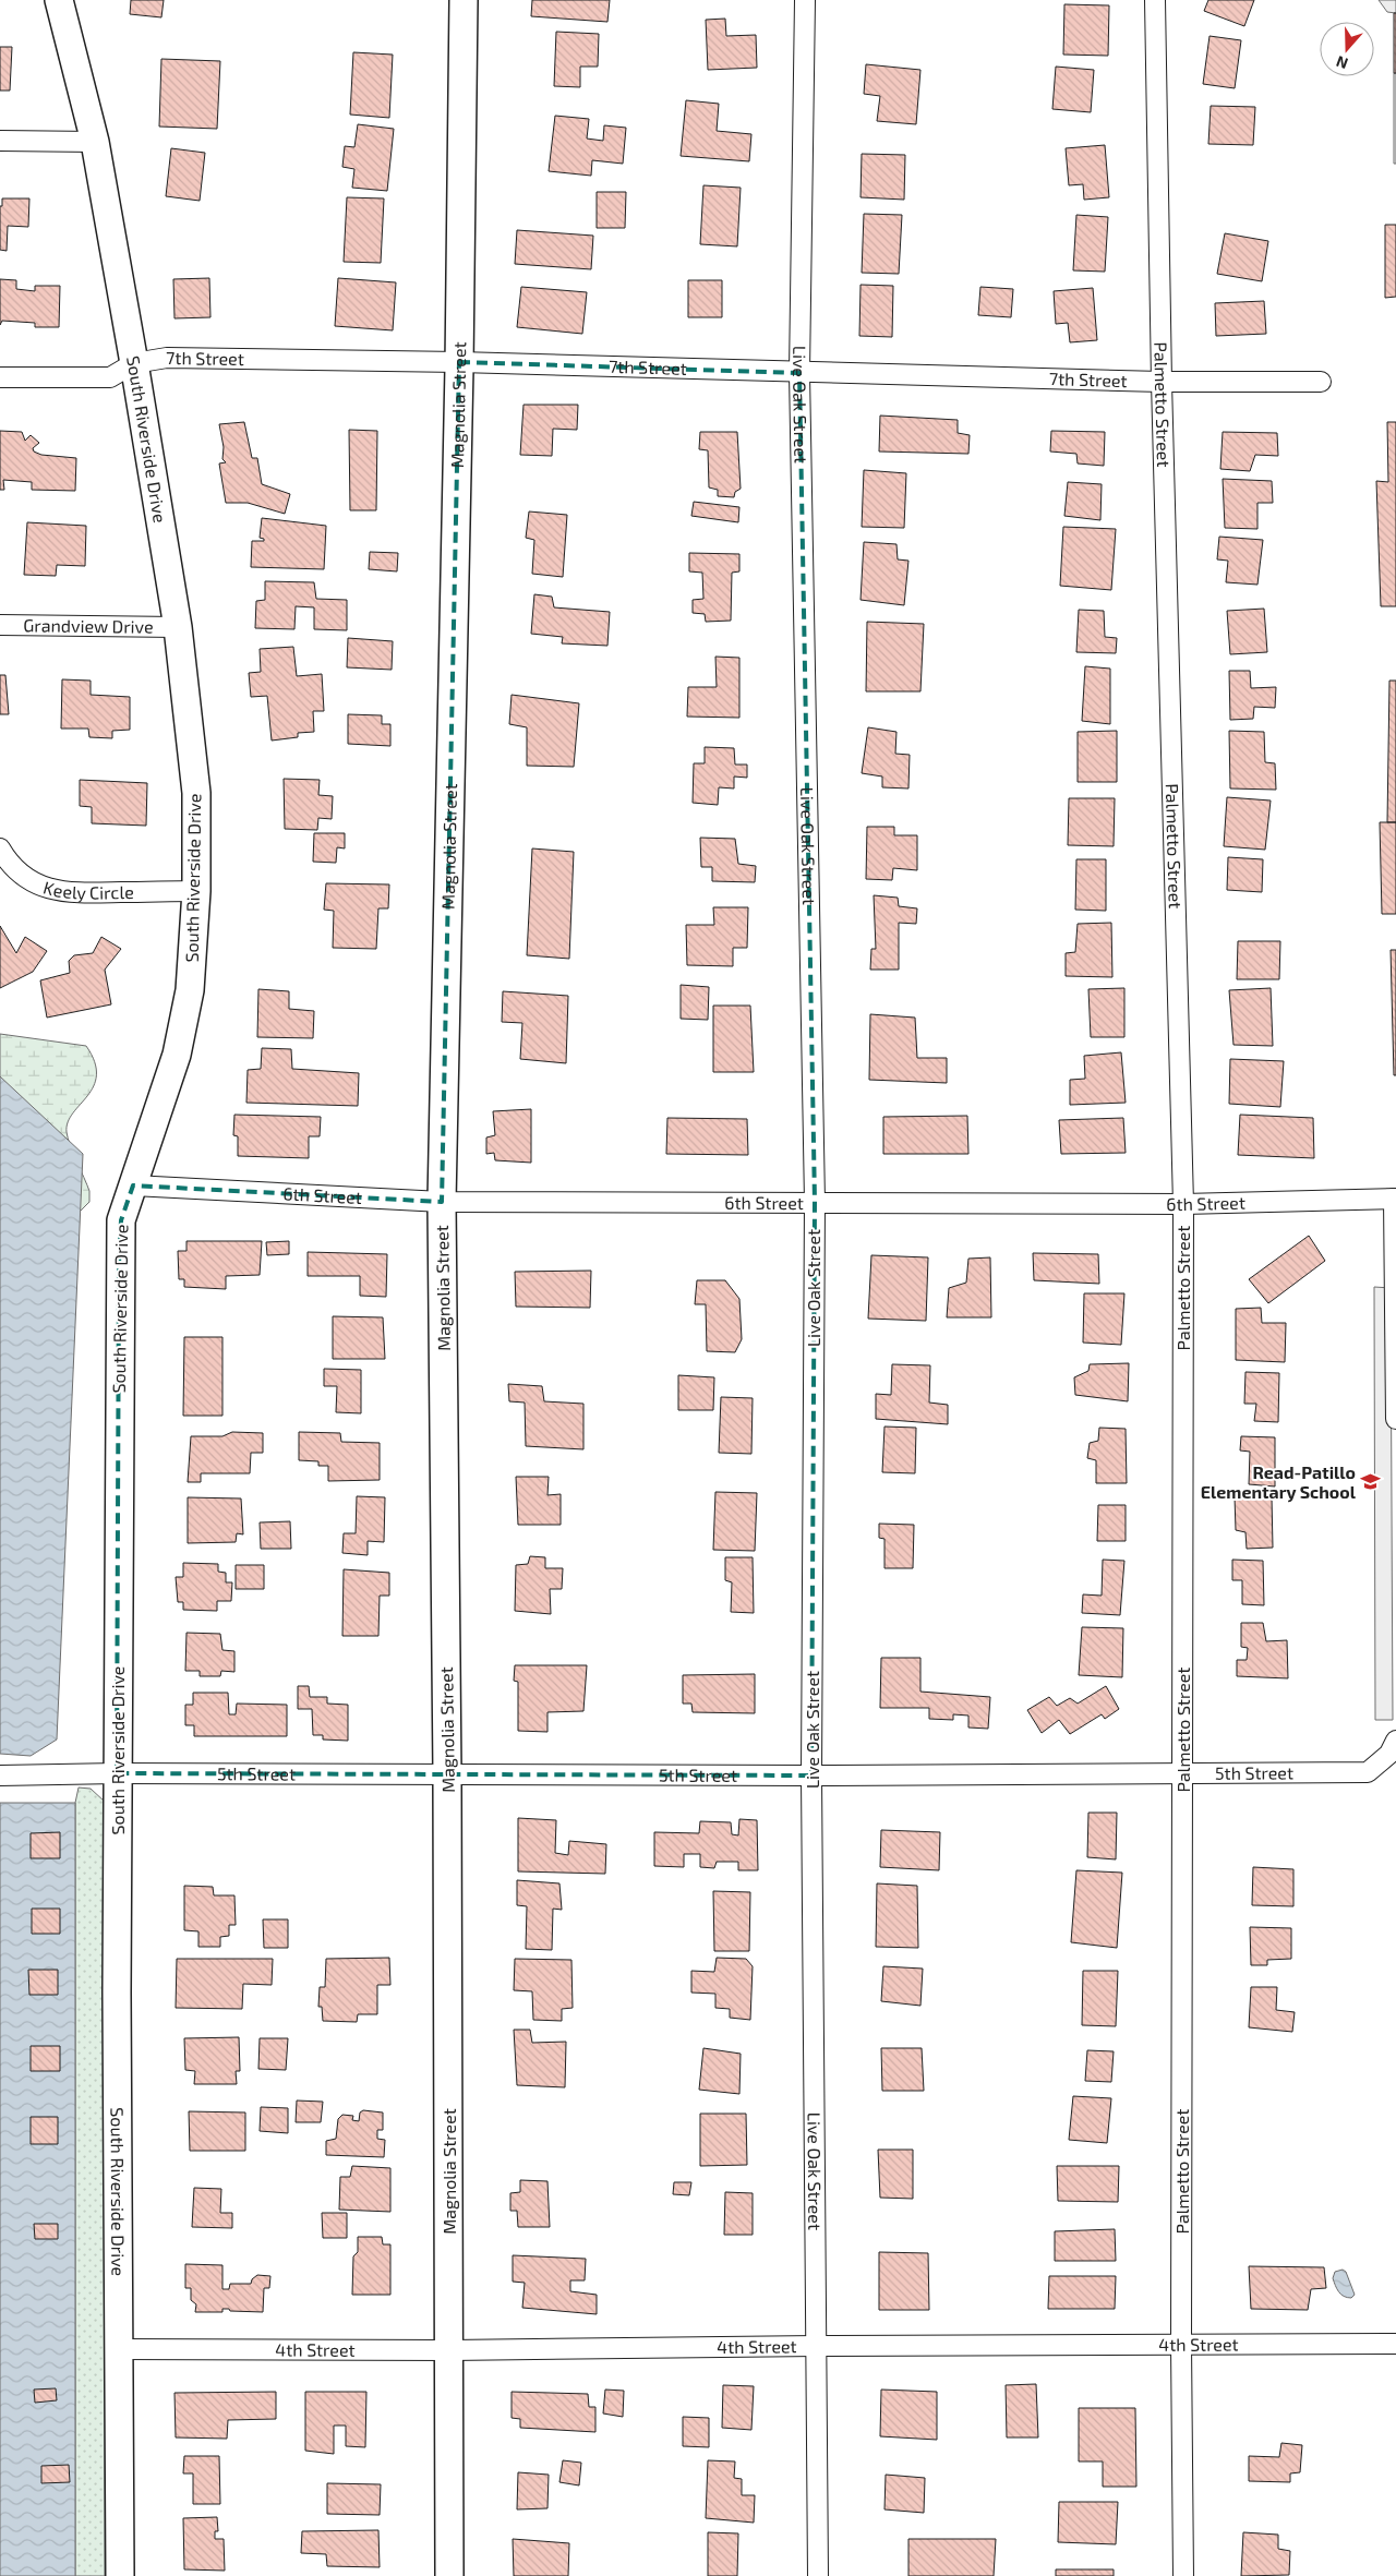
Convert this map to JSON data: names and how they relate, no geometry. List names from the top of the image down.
{
  "streets": {
    "street": [
      "7th Street",
      "Magnolia Street",
      "Live Oak Street",
      "Palmetto Street",
      "South Riverside Drive",
      "Grandview Drive",
      "Keely Circle",
      "6th Street",
      "5th Street",
      "4th Street"
    ]
  },
  "crossings": [
    ["7th Street", "Magnolia Street"],
    ["7th Street", "Live Oak Street"],
    ["7th Street", "Palmetto Street"],
    ["7th Street", "South Riverside Drive"],
    ["Magnolia Street", "6th Street"],
    ["Magnolia Street", "5th Street"],
    ["Magnolia Street", "4th Street"],
    ["Live Oak Street", "6th Street"],
    ["Live Oak Street", "5th Street"],
    ["Live Oak Street", "4th Street"],
    ["Palmetto Street", "6th Street"],
    ["Palmetto Street", "5th Street"],
    ["Palmetto Street", "4th Street"],
    ["South Riverside Drive", "Grandview Drive"],
    ["South Riverside Drive", "Keely Circle"],
    ["South Riverside Drive", "6th Street"],
    ["South Riverside Drive", "5th Street"],
    ["South Riverside Drive", "4th Street"]
  ],
  "places": {
    "school or university": ["Read-Patillo Elementary School"]
  },
  "north": "bottom"
}
